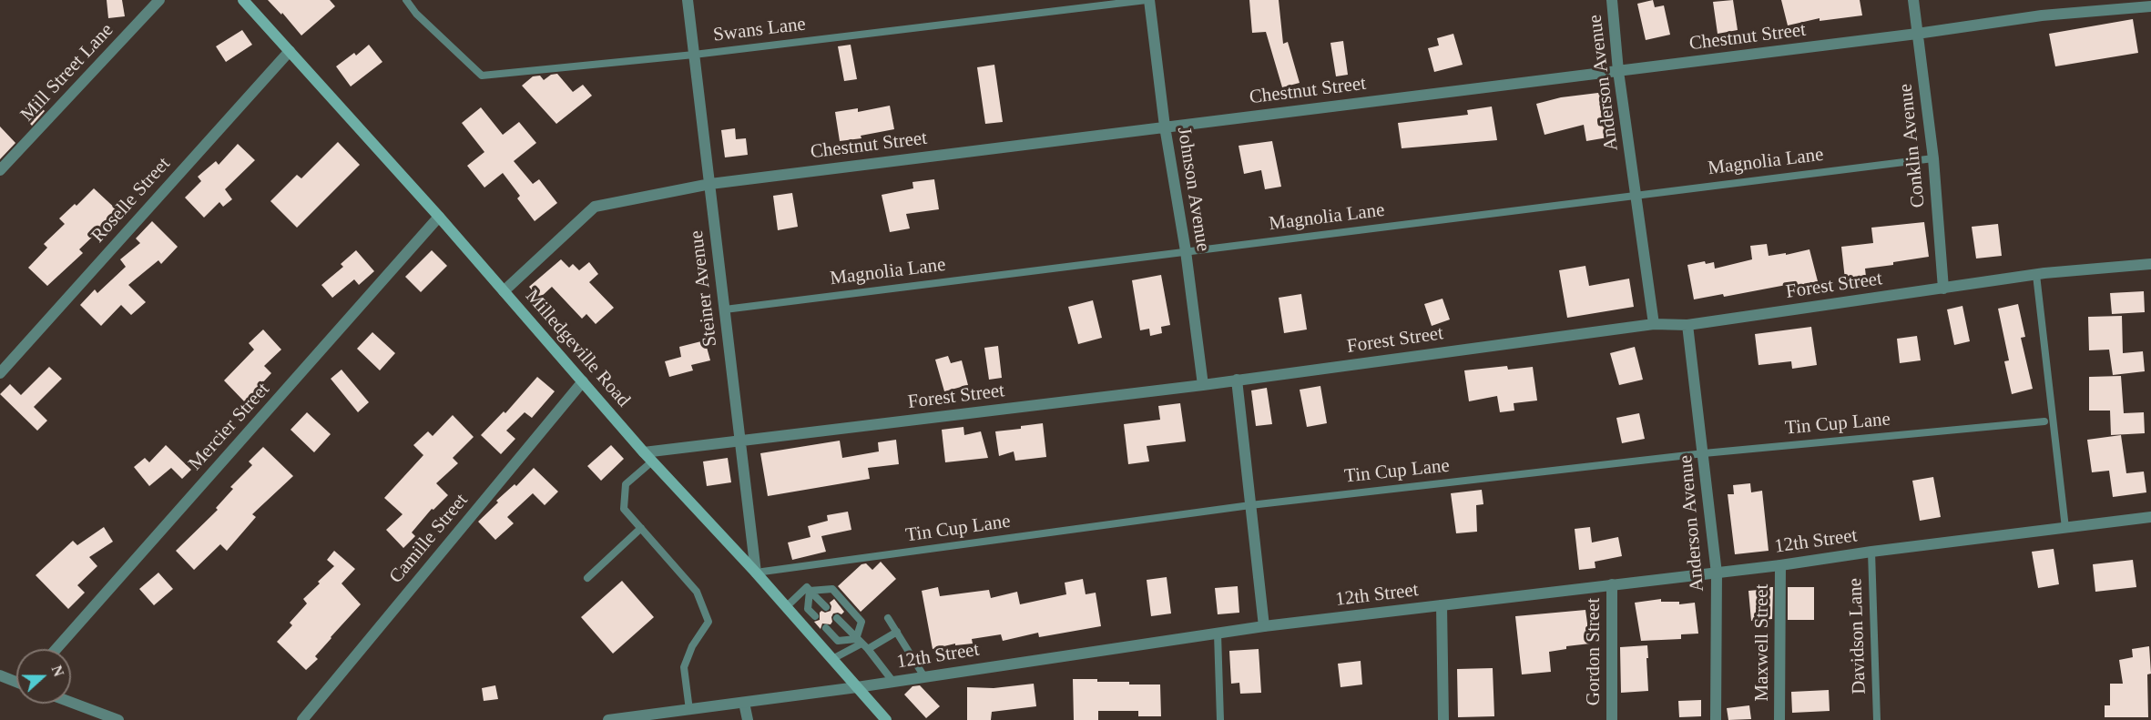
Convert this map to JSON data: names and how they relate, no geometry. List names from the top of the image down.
{
  "streets": {
    "main road": ["Milledgeville Road"],
    "street": [
      "Chestnut Street",
      "Mill Street Lane",
      "Anderson Avenue",
      "Conklin Avenue",
      "Johnson Avenue",
      "Roselle Street",
      "Forest Street",
      "Steiner Avenue",
      "Mercier Street",
      "Camille Street",
      "12th Street",
      "Maxwell Street",
      "Gordon Street"
    ],
    "lane": [
      "Swans Lane",
      "Magnolia Lane",
      "Tin Cup Lane",
      "Davidson Lane"
    ]
  },
  "crossings": [
    ["Swans Lane", "Johnson Avenue"],
    ["Swans Lane", "Steiner Avenue"],
    ["Chestnut Street", "Anderson Avenue"],
    ["Chestnut Street", "Conklin Avenue"],
    ["Chestnut Street", "Johnson Avenue"],
    ["Chestnut Street", "Steiner Avenue"],
    ["Chestnut Street", "Milledgeville Road"],
    ["Anderson Avenue", "Magnolia Lane"],
    ["Anderson Avenue", "Forest Street"],
    ["Anderson Avenue", "Tin Cup Lane"],
    ["Anderson Avenue", "12th Street"],
    ["Conklin Avenue", "Magnolia Lane"],
    ["Conklin Avenue", "Forest Street"],
    ["Magnolia Lane", "Johnson Avenue"],
    ["Magnolia Lane", "Steiner Avenue"],
    ["Johnson Avenue", "Forest Street"],
    ["Roselle Street", "Milledgeville Road"],
    ["Forest Street", "Steiner Avenue"],
    ["Forest Street", "Milledgeville Road"],
    ["Steiner Avenue", "Milledgeville Road"],
    ["Steiner Avenue", "Tin Cup Lane"],
    ["Milledgeville Road", "Tin Cup Lane"],
    ["Milledgeville Road", "Mercier Street"],
    ["Milledgeville Road", "Camille Street"],
    ["Milledgeville Road", "12th Street"],
    ["12th Street", "Davidson Lane"],
    ["12th Street", "Maxwell Street"],
    ["12th Street", "Gordon Street"]
  ],
  "north": "right"
}
